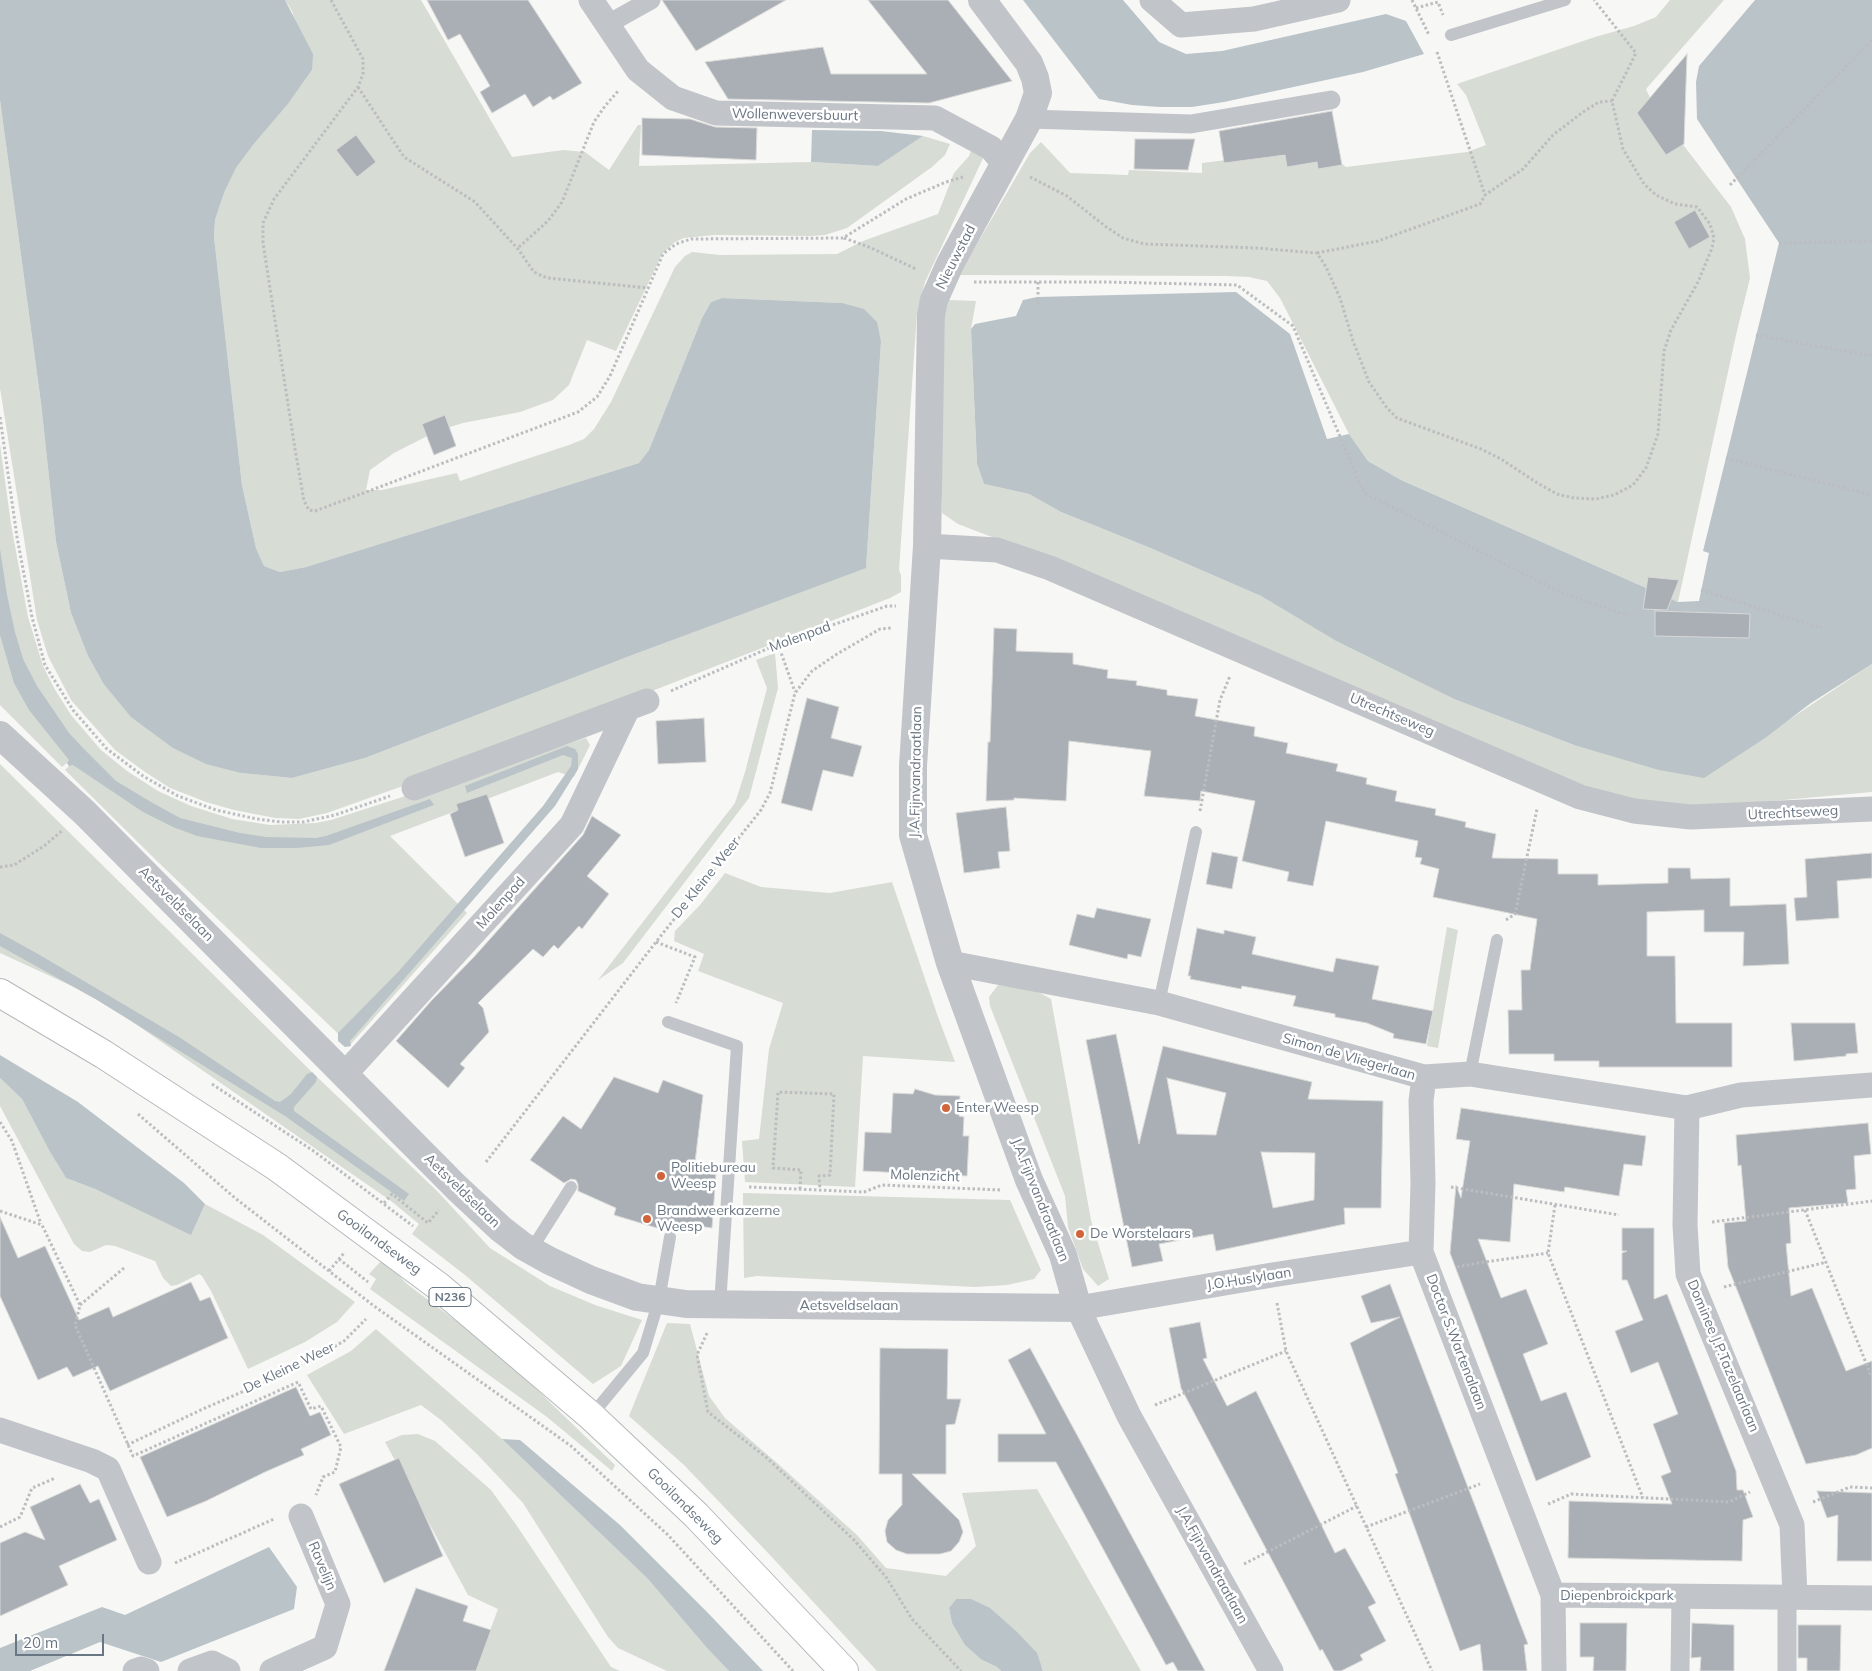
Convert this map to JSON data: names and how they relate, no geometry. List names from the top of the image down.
{
  "streets": {
    "main road": ["Gooilandseweg", "N236"],
    "street": [
      "Wollenweversbuurt",
      "Nieuwstad",
      "Molenpad",
      "Utrechtseweg",
      "J.A.Fijnvandraatlaan",
      "Aetsveldselaan",
      "Simon de Vliegerlaan",
      "J.O.Huslylaan",
      "Doctor S.Wartenalaan",
      "Dominee J.P.Tazelaarlaan",
      "Ravelijn",
      "Diepenbroickpark"
    ],
    "path": ["De Kleine Weer", "Molenzicht"]
  },
  "crossings": [
    ["Wollenweversbuurt", "Nieuwstad"],
    ["Nieuwstad", "Utrechtseweg"],
    ["Nieuwstad", "J.A.Fijnvandraatlaan"],
    ["Molenpad", "J.A.Fijnvandraatlaan"],
    ["Molenpad", "De Kleine Weer"],
    ["Molenpad", "Aetsveldselaan"],
    ["Utrechtseweg", "J.A.Fijnvandraatlaan"],
    ["J.A.Fijnvandraatlaan", "De Kleine Weer"],
    ["J.A.Fijnvandraatlaan", "Aetsveldselaan"],
    ["J.A.Fijnvandraatlaan", "Simon de Vliegerlaan"],
    ["J.A.Fijnvandraatlaan", "Molenzicht"],
    ["J.A.Fijnvandraatlaan", "J.O.Huslylaan"],
    ["Aetsveldselaan", "J.O.Huslylaan"],
    ["Simon de Vliegerlaan", "Doctor S.Wartenalaan"],
    ["Simon de Vliegerlaan", "Dominee J.P.Tazelaarlaan"],
    ["J.O.Huslylaan", "Doctor S.Wartenalaan"],
    ["Doctor S.Wartenalaan", "Diepenbroickpark"],
    ["Dominee J.P.Tazelaarlaan", "Diepenbroickpark"]
  ],
  "places": [
    "Enter Weesp",
    "Politiebureau Weesp",
    "Brandweerkazerne Weesp",
    "De Worstelaars"
  ],
  "scale_bar": "20 m"
}
